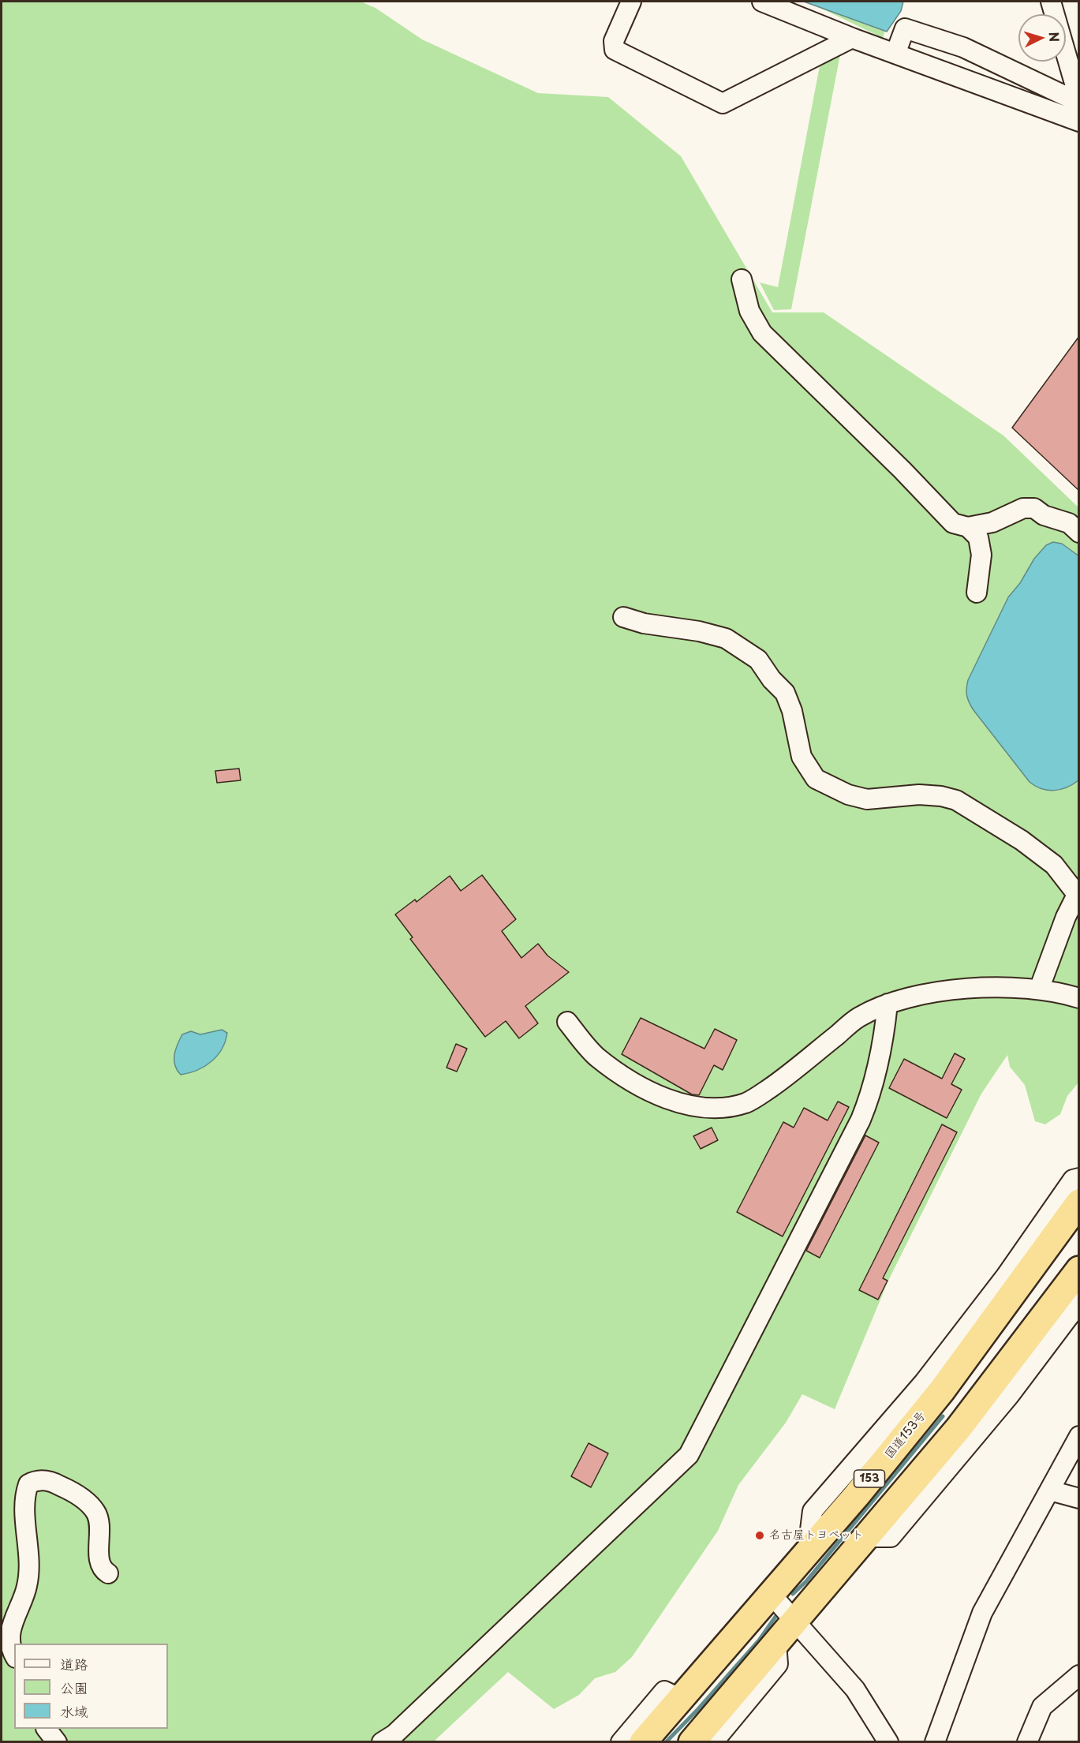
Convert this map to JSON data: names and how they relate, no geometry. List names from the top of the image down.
{
  "streets": {
    "highway": ["国道153号", "153"]
  },
  "places": ["名古屋トヨペット"],
  "legend": ["道路", "公園", "水域"],
  "north": "right"
}
